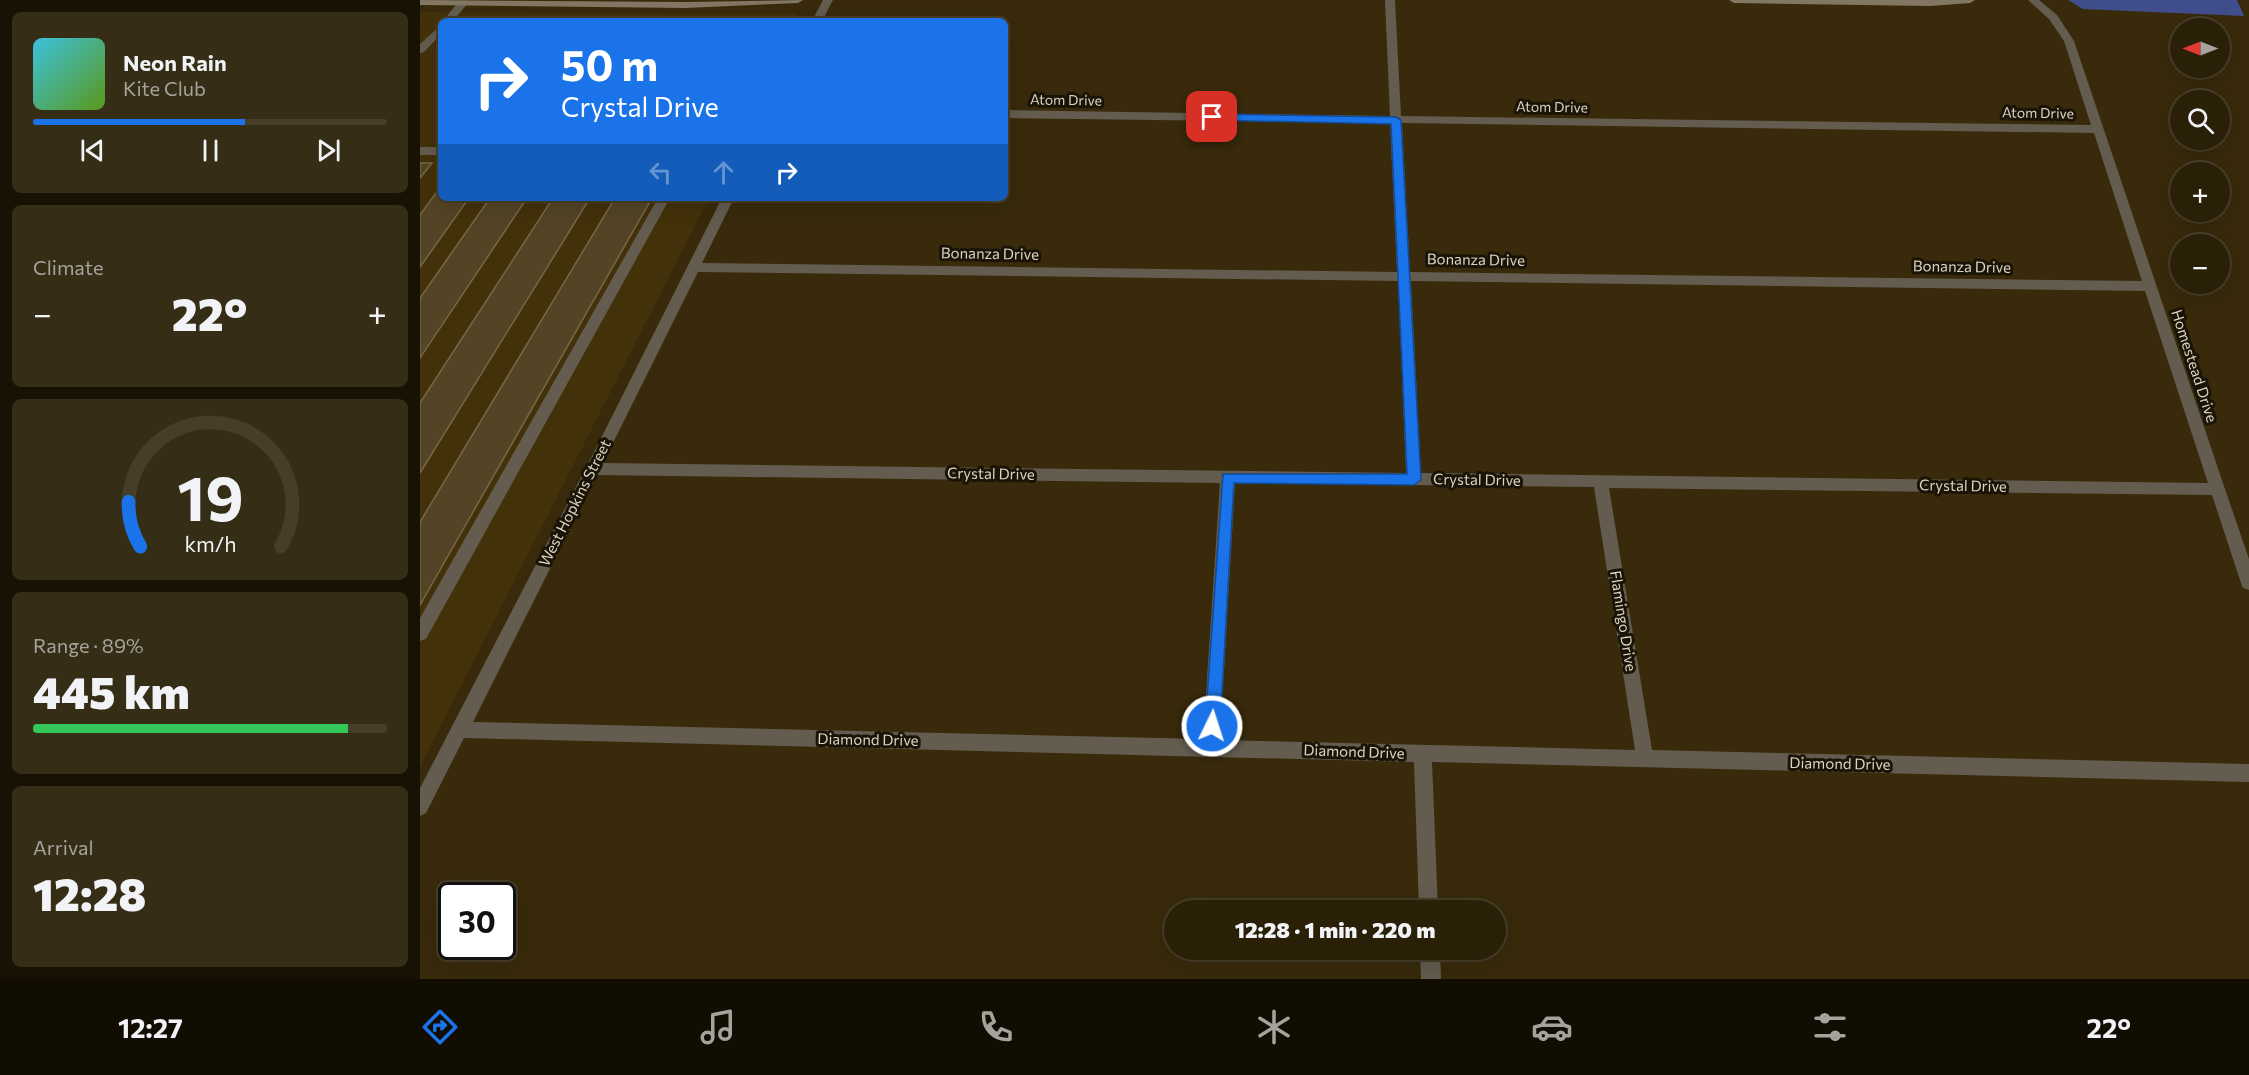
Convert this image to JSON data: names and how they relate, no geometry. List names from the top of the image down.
{
  "streets": {
    "street": [
      "Atom Drive",
      "Bonanza Drive",
      "Homestead Drive",
      "Crystal Drive",
      "West Hopkins Street",
      "Flamingo Drive",
      "Diamond Drive"
    ]
  },
  "crossings": [
    ["Atom Drive", "Homestead Drive"],
    ["Bonanza Drive", "Homestead Drive"],
    ["Bonanza Drive", "West Hopkins Street"],
    ["Homestead Drive", "Crystal Drive"],
    ["Crystal Drive", "West Hopkins Street"],
    ["Crystal Drive", "Flamingo Drive"],
    ["West Hopkins Street", "Diamond Drive"],
    ["Flamingo Drive", "Diamond Drive"]
  ],
  "north": "left",
  "page": {
    "map_buttons": ["+", "−"],
    "turn": ["50 m", "Crystal Drive"],
    "song": ["Neon Rain", "Kite Club"],
    "tile": [
      "Climate",
      ["Range · 89%", "445 km"],
      ["Arrival", "12:28"]
    ],
    "heat": ["−", "22°", "+"],
    "limit": "30",
    "trip": "12:28 · 1 min · 220 m",
    "tabs": ["12:27", "22°"],
    "gauge": ["19", "km/h"]
  }
}
